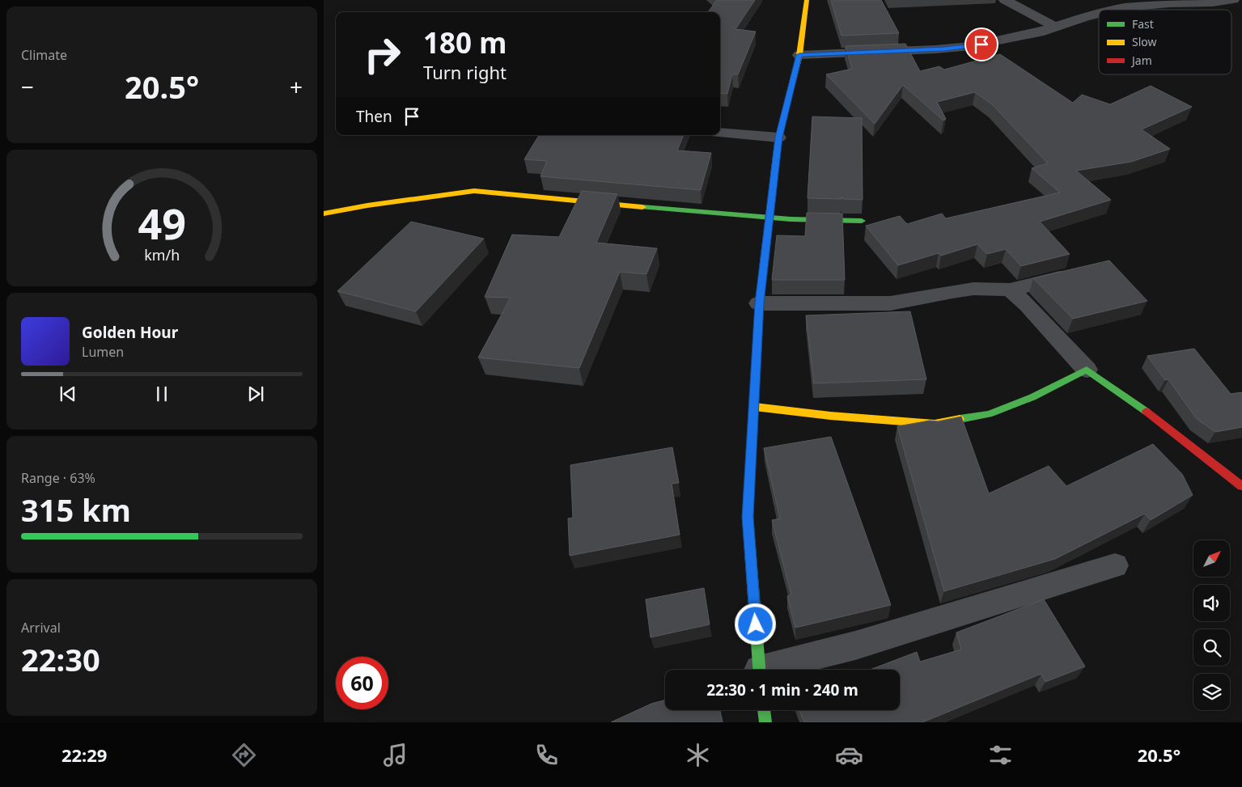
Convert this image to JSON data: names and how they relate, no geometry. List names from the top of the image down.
{
  "legend": ["Fast", "Slow", "Jam"],
  "north": "top right",
  "page": {
    "tile": [
      "Climate",
      ["Range · 63%", "315 km"],
      ["Arrival", "22:30"]
    ],
    "turn": ["180 m", "Turn right"],
    "heat": ["−", "20.5°", "+"],
    "then": "Then",
    "song": ["Golden Hour", "Lumen"],
    "limit": "60",
    "trip": "22:30 · 1 min · 240 m",
    "tabs": ["22:29", "20.5°"],
    "gauge": ["49", "km/h"]
  }
}
